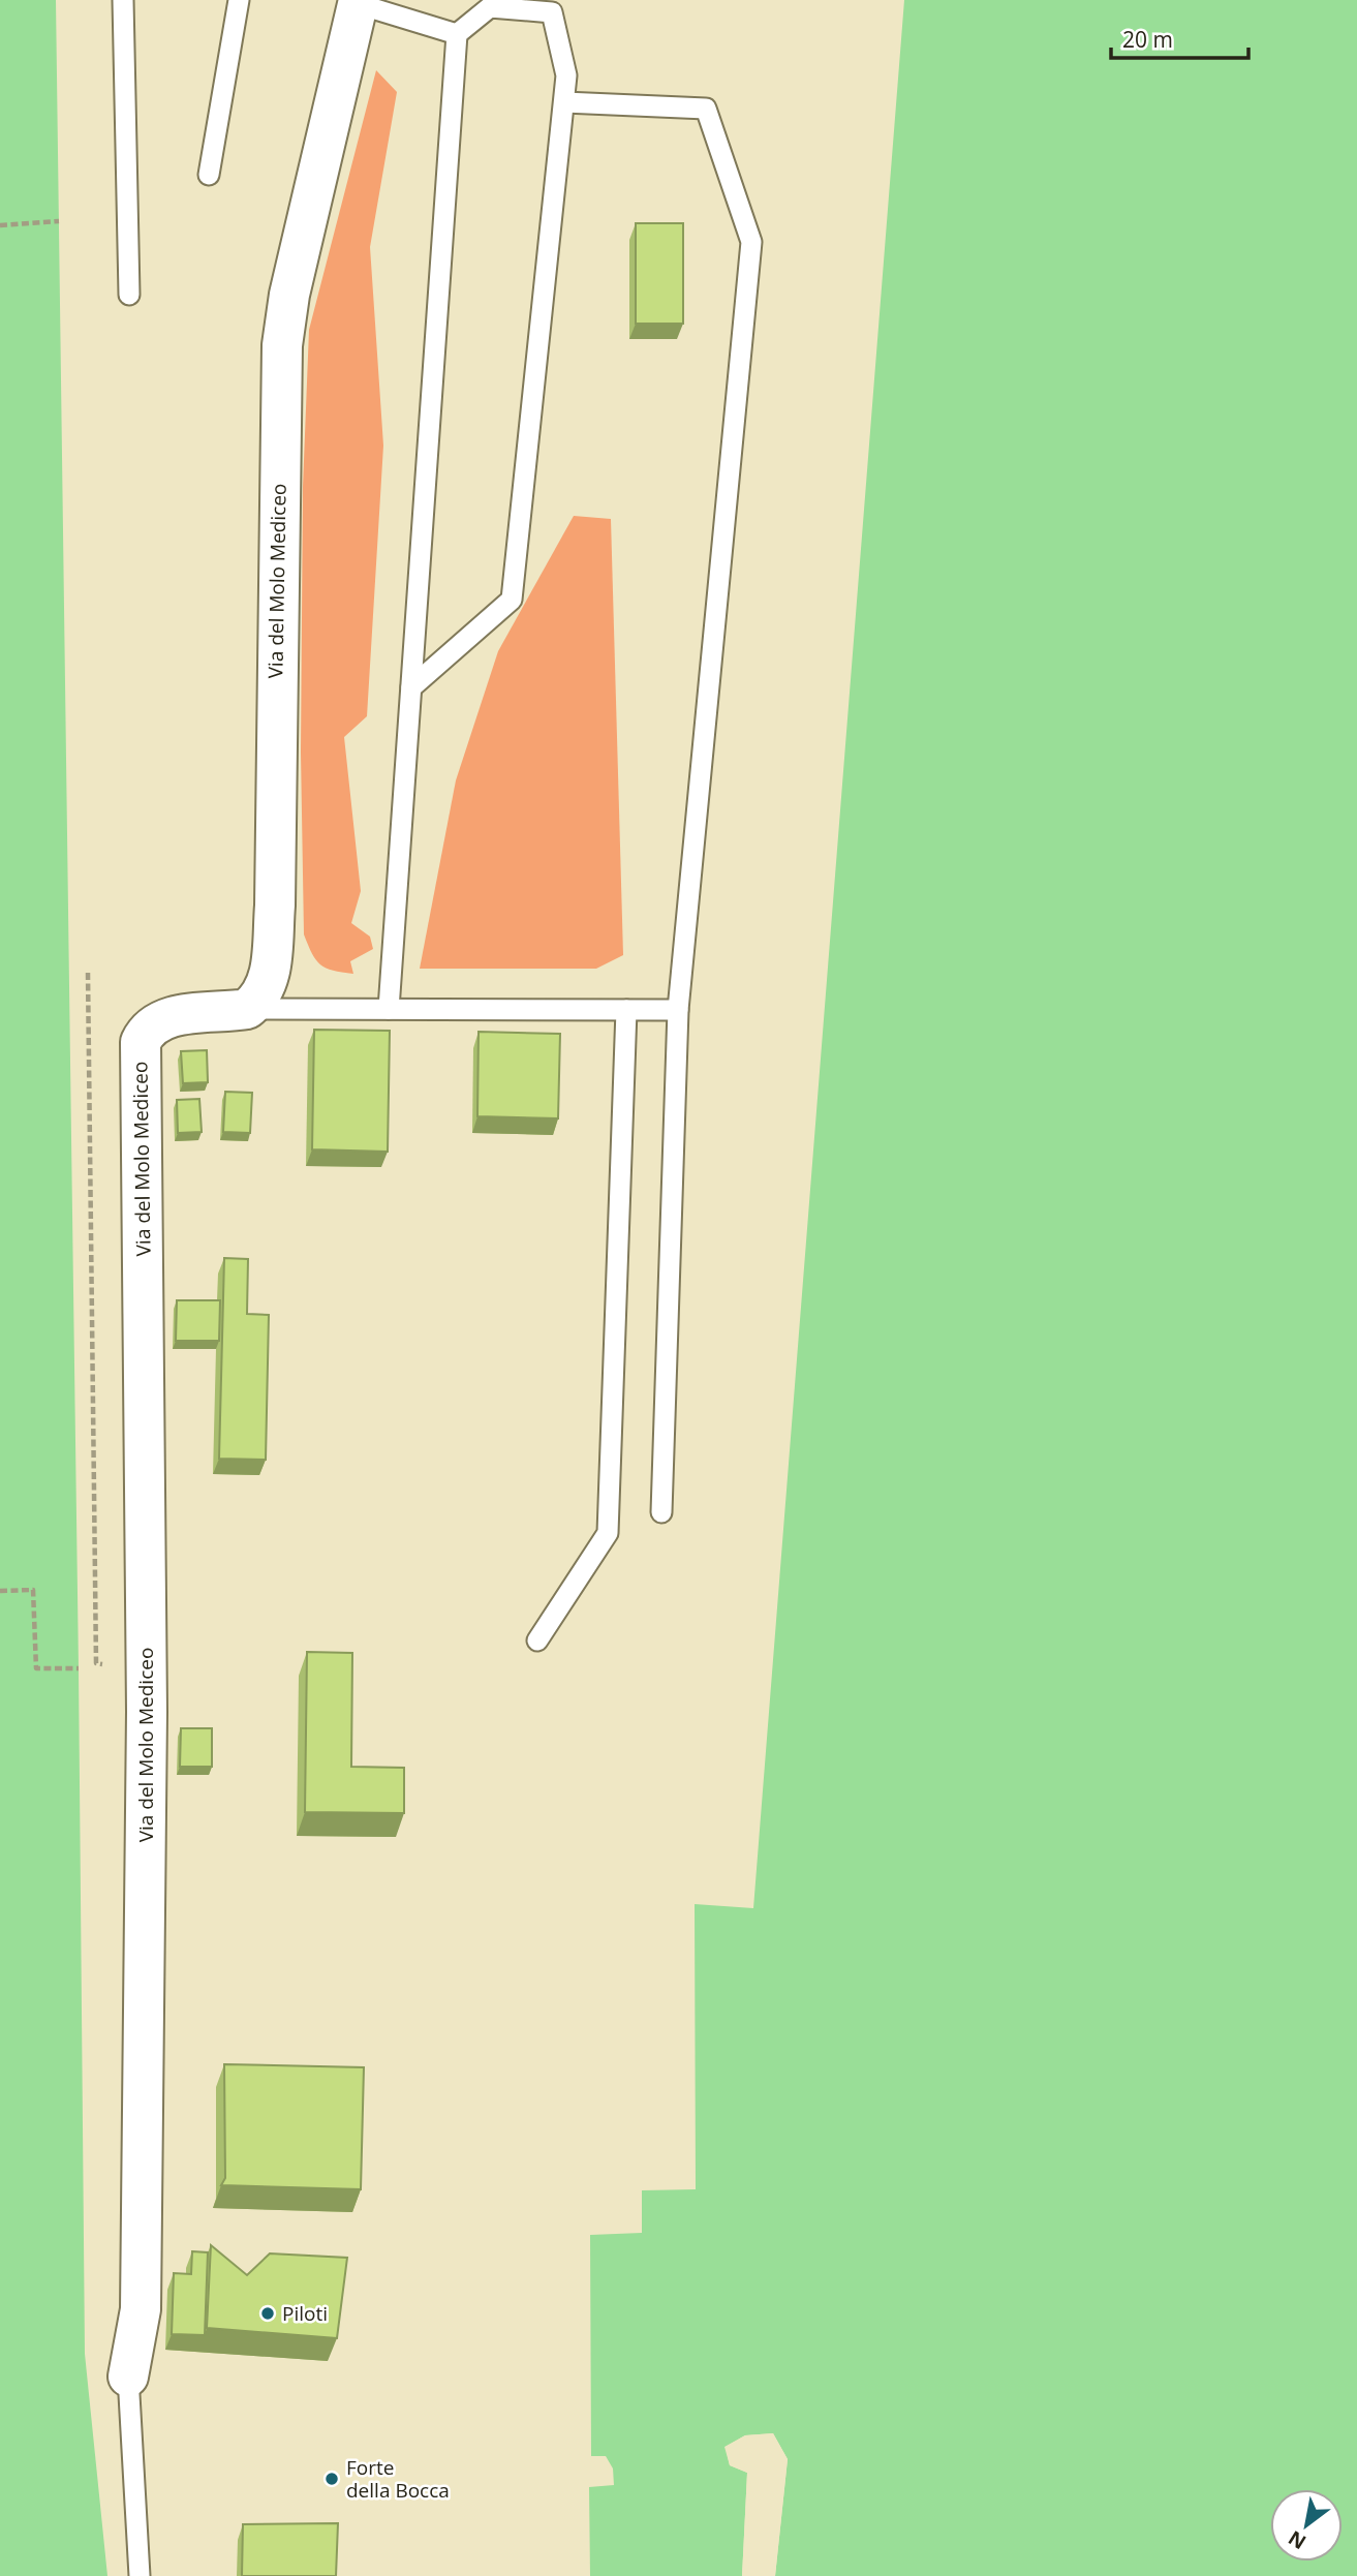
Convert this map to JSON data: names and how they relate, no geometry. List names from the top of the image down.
{
  "streets": {
    "street": ["Via del Molo Mediceo"]
  },
  "places": ["Piloti", "Forte della Bocca"],
  "scale_bar": "20 m",
  "north": "bottom left"
}
